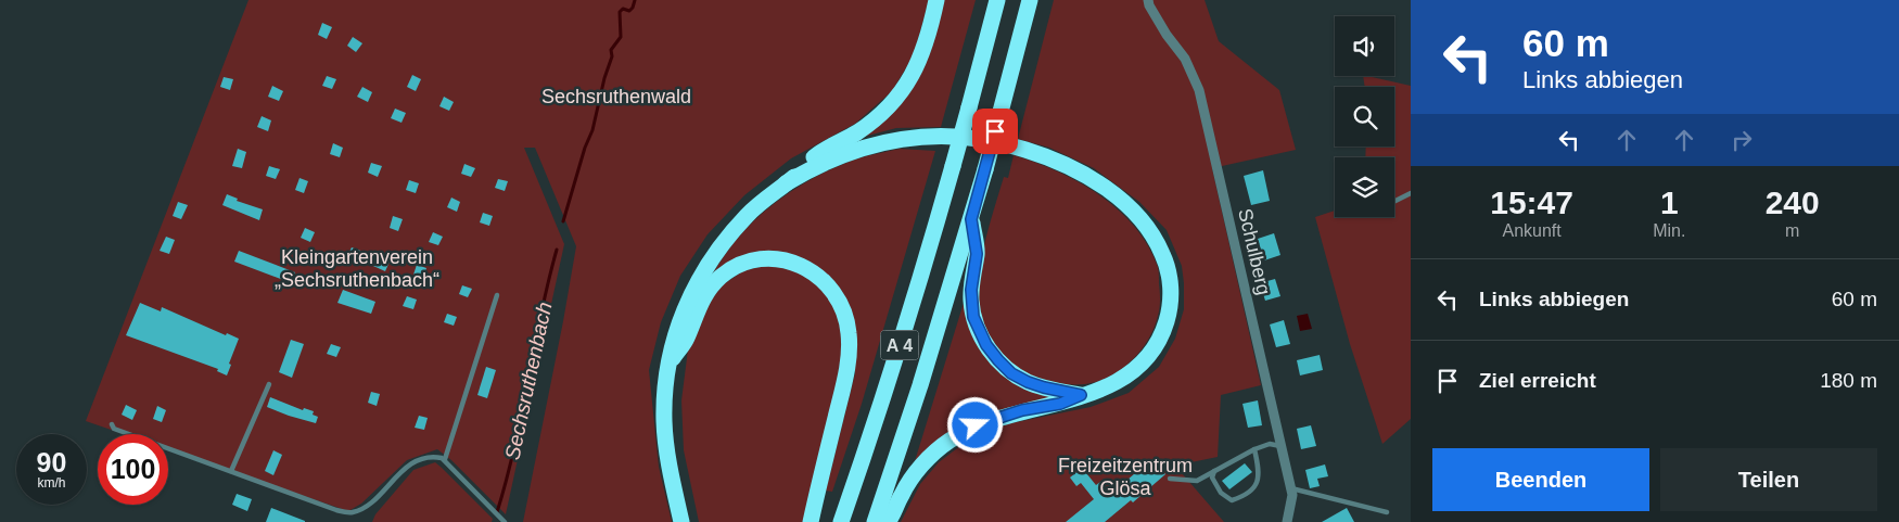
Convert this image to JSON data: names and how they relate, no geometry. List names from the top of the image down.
{
  "streets": {
    "highway": ["A 4"],
    "street": ["Schulberg"]
  },
  "water": ["Sechsruthenbach"],
  "parks": ["Sechsruthenwald", "Kleingartenverein „Sechsruthenbach“", "Freizeitzentrum Glösa"],
  "page": {
    "turn": ["60 m", "Links abbiegen"],
    "eta": [
      "15:47",
      "Ankunft",
      "1",
      "Min.",
      "240",
      "m"
    ],
    "list": [
      {
        "name": "Links abbiegen",
        "value": "60 m"
      },
      {
        "name": "Ziel erreicht",
        "value": "180 m"
      }
    ],
    "speed": "90 km/h",
    "limit": "100",
    "buttons": ["Beenden", "Teilen"]
  }
}
